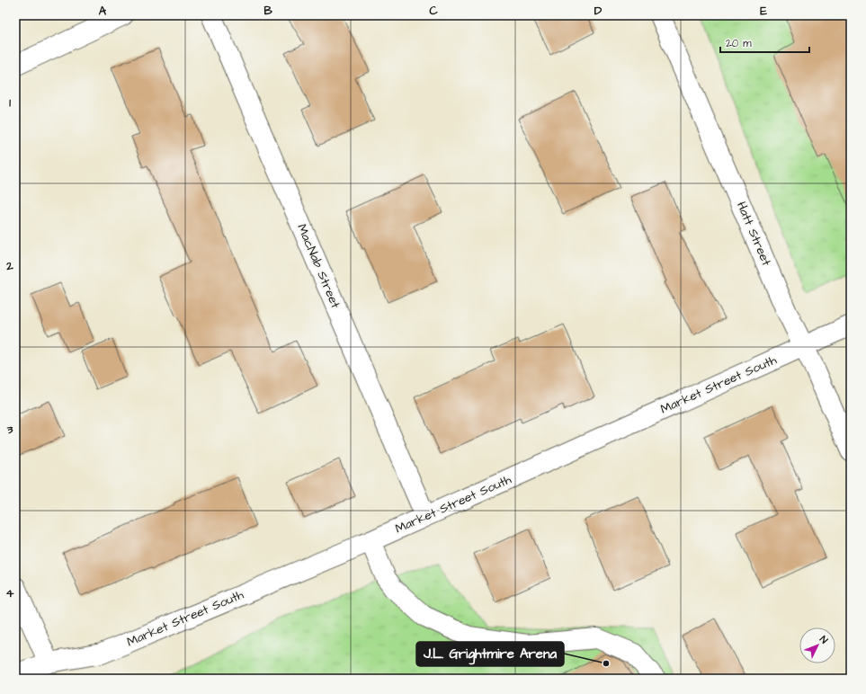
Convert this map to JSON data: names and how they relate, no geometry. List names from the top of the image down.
{
  "streets": {
    "street": ["Hatt Street", "MacNab Street", "Market Street South"]
  },
  "crossings": [
    ["Hatt Street", "Market Street South"],
    ["MacNab Street", "Market Street South"]
  ],
  "places": ["J.L. Grightmire Arena"],
  "scale_bar": "20 m",
  "north": "top right",
  "grid": {
    "columns": [
      "A",
      "B",
      "C",
      "D",
      "E"
    ],
    "rows": [
      "1",
      "2",
      "3",
      "4"
    ]
  }
}
